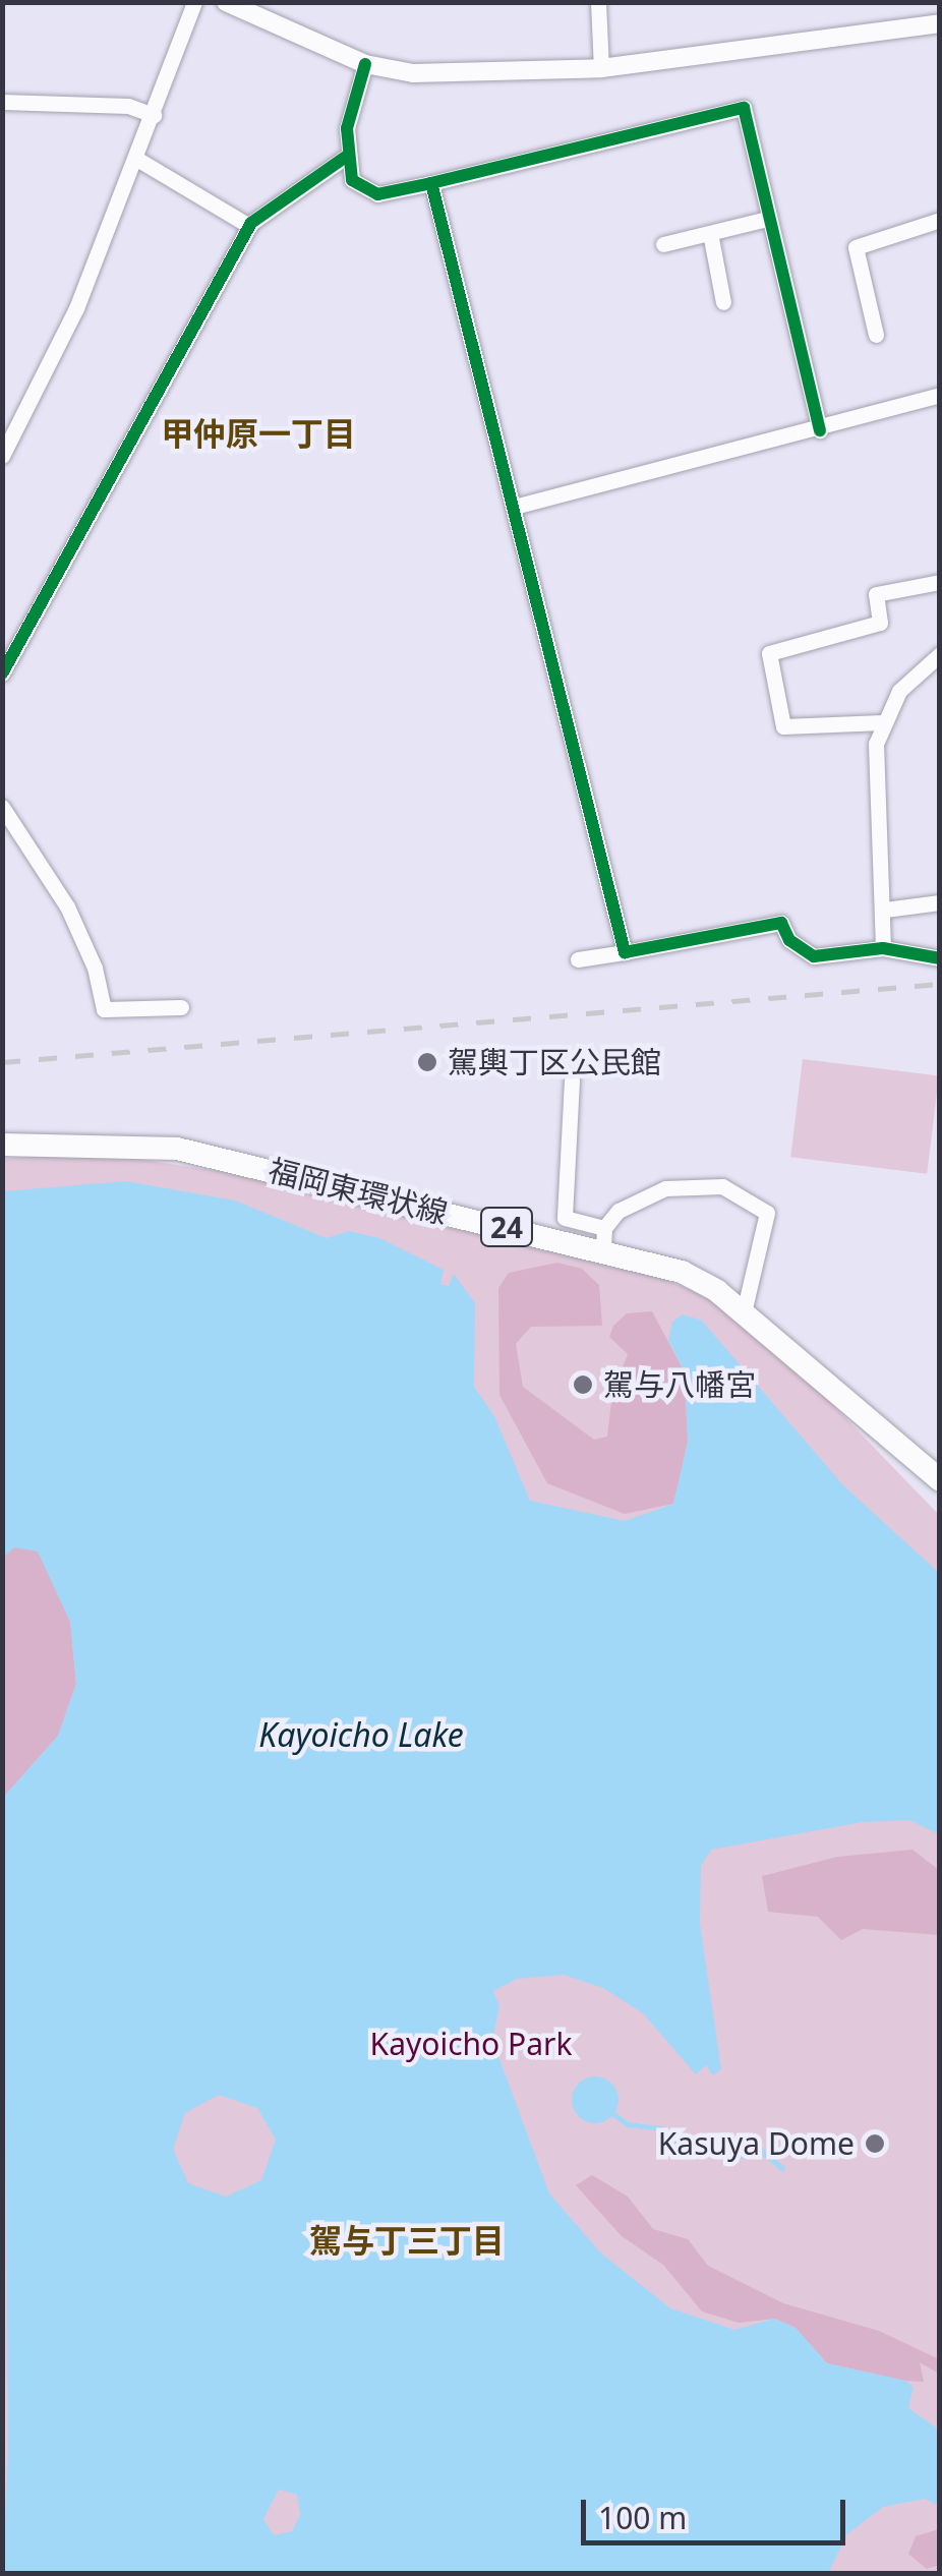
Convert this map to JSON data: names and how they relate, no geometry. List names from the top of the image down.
{
  "streets": {
    "main road": ["福岡東環状線", "24"]
  },
  "districts": ["甲仲原一丁目", "駕与丁三丁目"],
  "water": ["Kayoicho Lake"],
  "parks": ["Kayoicho Park"],
  "places": ["駕輿丁区公民館", "駕与八幡宮", "Kasuya Dome"],
  "scale_bar": "100 m"
}
